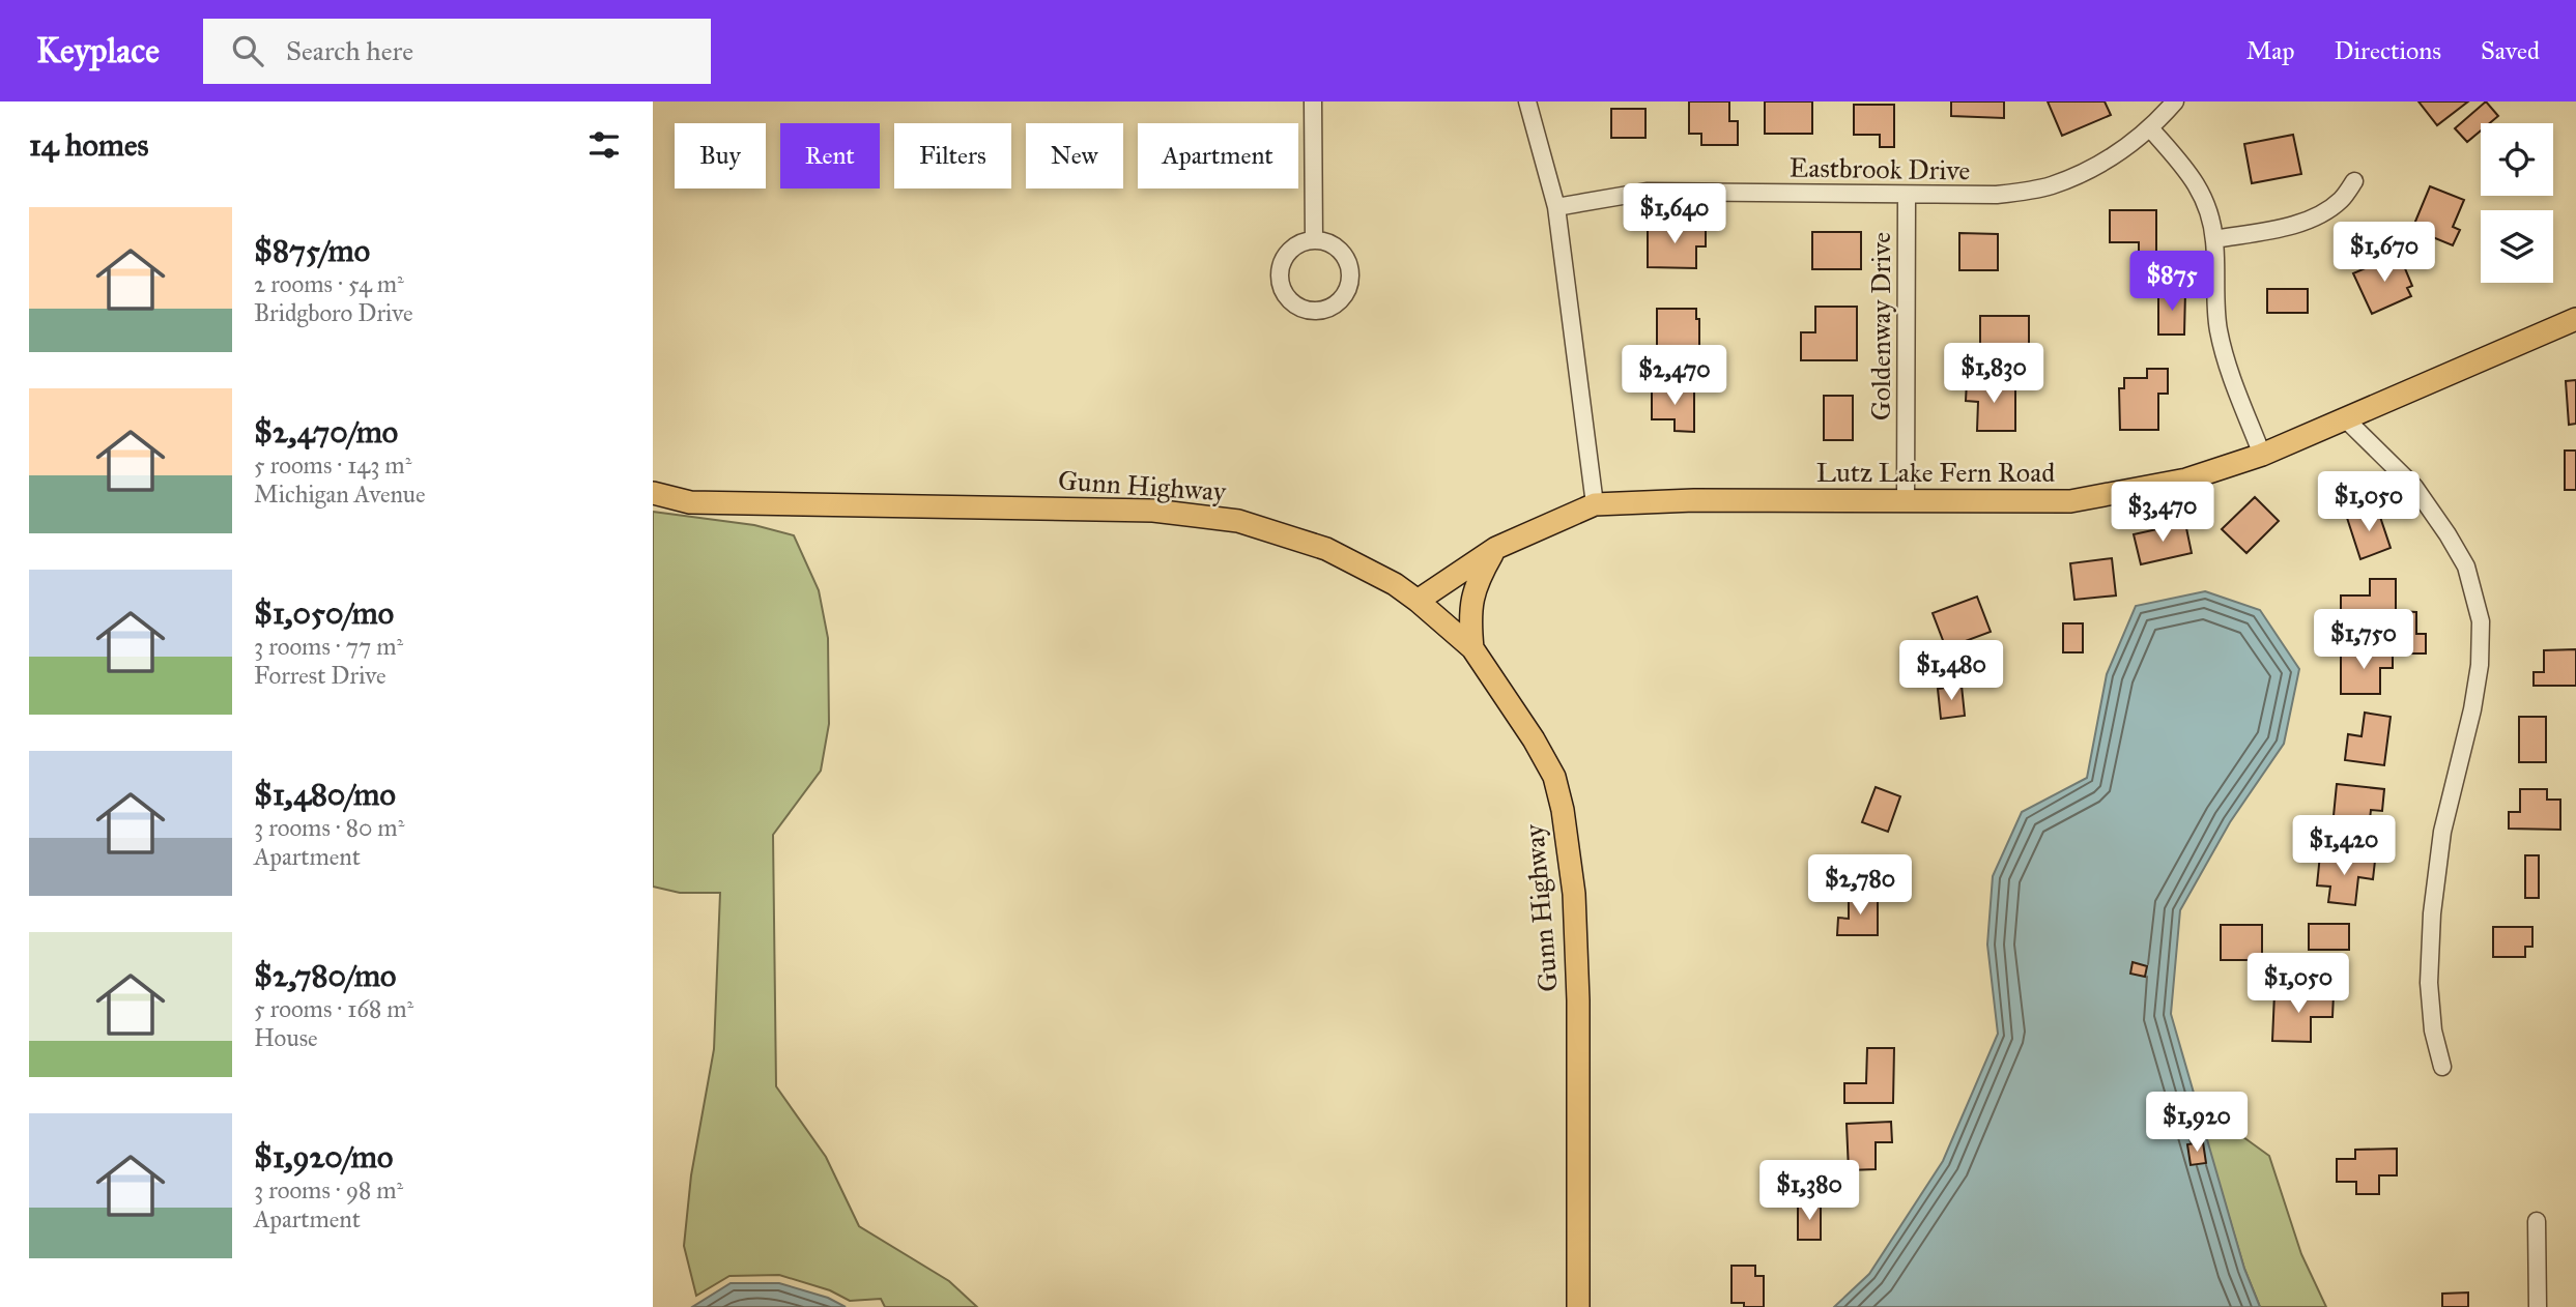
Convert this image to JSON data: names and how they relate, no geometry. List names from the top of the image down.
{
  "streets": {
    "main road": ["Lutz Lake Fern Road", "Gunn Highway"],
    "street": ["Eastbrook Drive", "Goldenway Drive"]
  },
  "crossings": [
    ["Eastbrook Drive", "Goldenway Drive"],
    ["Goldenway Drive", "Lutz Lake Fern Road"],
    ["Lutz Lake Fern Road", "Gunn Highway"]
  ],
  "page": {
    "header": "Keyplace",
    "search": "Search here",
    "nav": ["Map", "Directions", "Saved"],
    "heading": "14 homes",
    "chip": [
      "Buy",
      "Rent",
      "Filters",
      "New",
      "Apartment"
    ],
    "price": [
      "$1,640",
      "$1,670",
      "$875",
      "$1,830",
      "$2,470",
      "$1,050",
      "$3,470",
      "$1,750",
      "$1,480",
      "$1,420",
      "$2,780",
      "$1,050",
      "$1,920",
      "$1,380"
    ],
    "list": [
      {
        "name": "$875/mo",
        "note": "2 rooms · 54 m² · Bridgboro Drive"
      },
      {
        "name": "$2,470/mo",
        "note": "5 rooms · 143 m² · Michigan Avenue"
      },
      {
        "name": "$1,050/mo",
        "note": "3 rooms · 77 m² · Forrest Drive"
      },
      {
        "name": "$1,480/mo",
        "note": "3 rooms · 80 m² · Apartment"
      },
      {
        "name": "$2,780/mo",
        "note": "5 rooms · 168 m² · House"
      },
      {
        "name": "$1,920/mo",
        "note": "3 rooms · 98 m² · Apartment"
      }
    ]
  }
}
